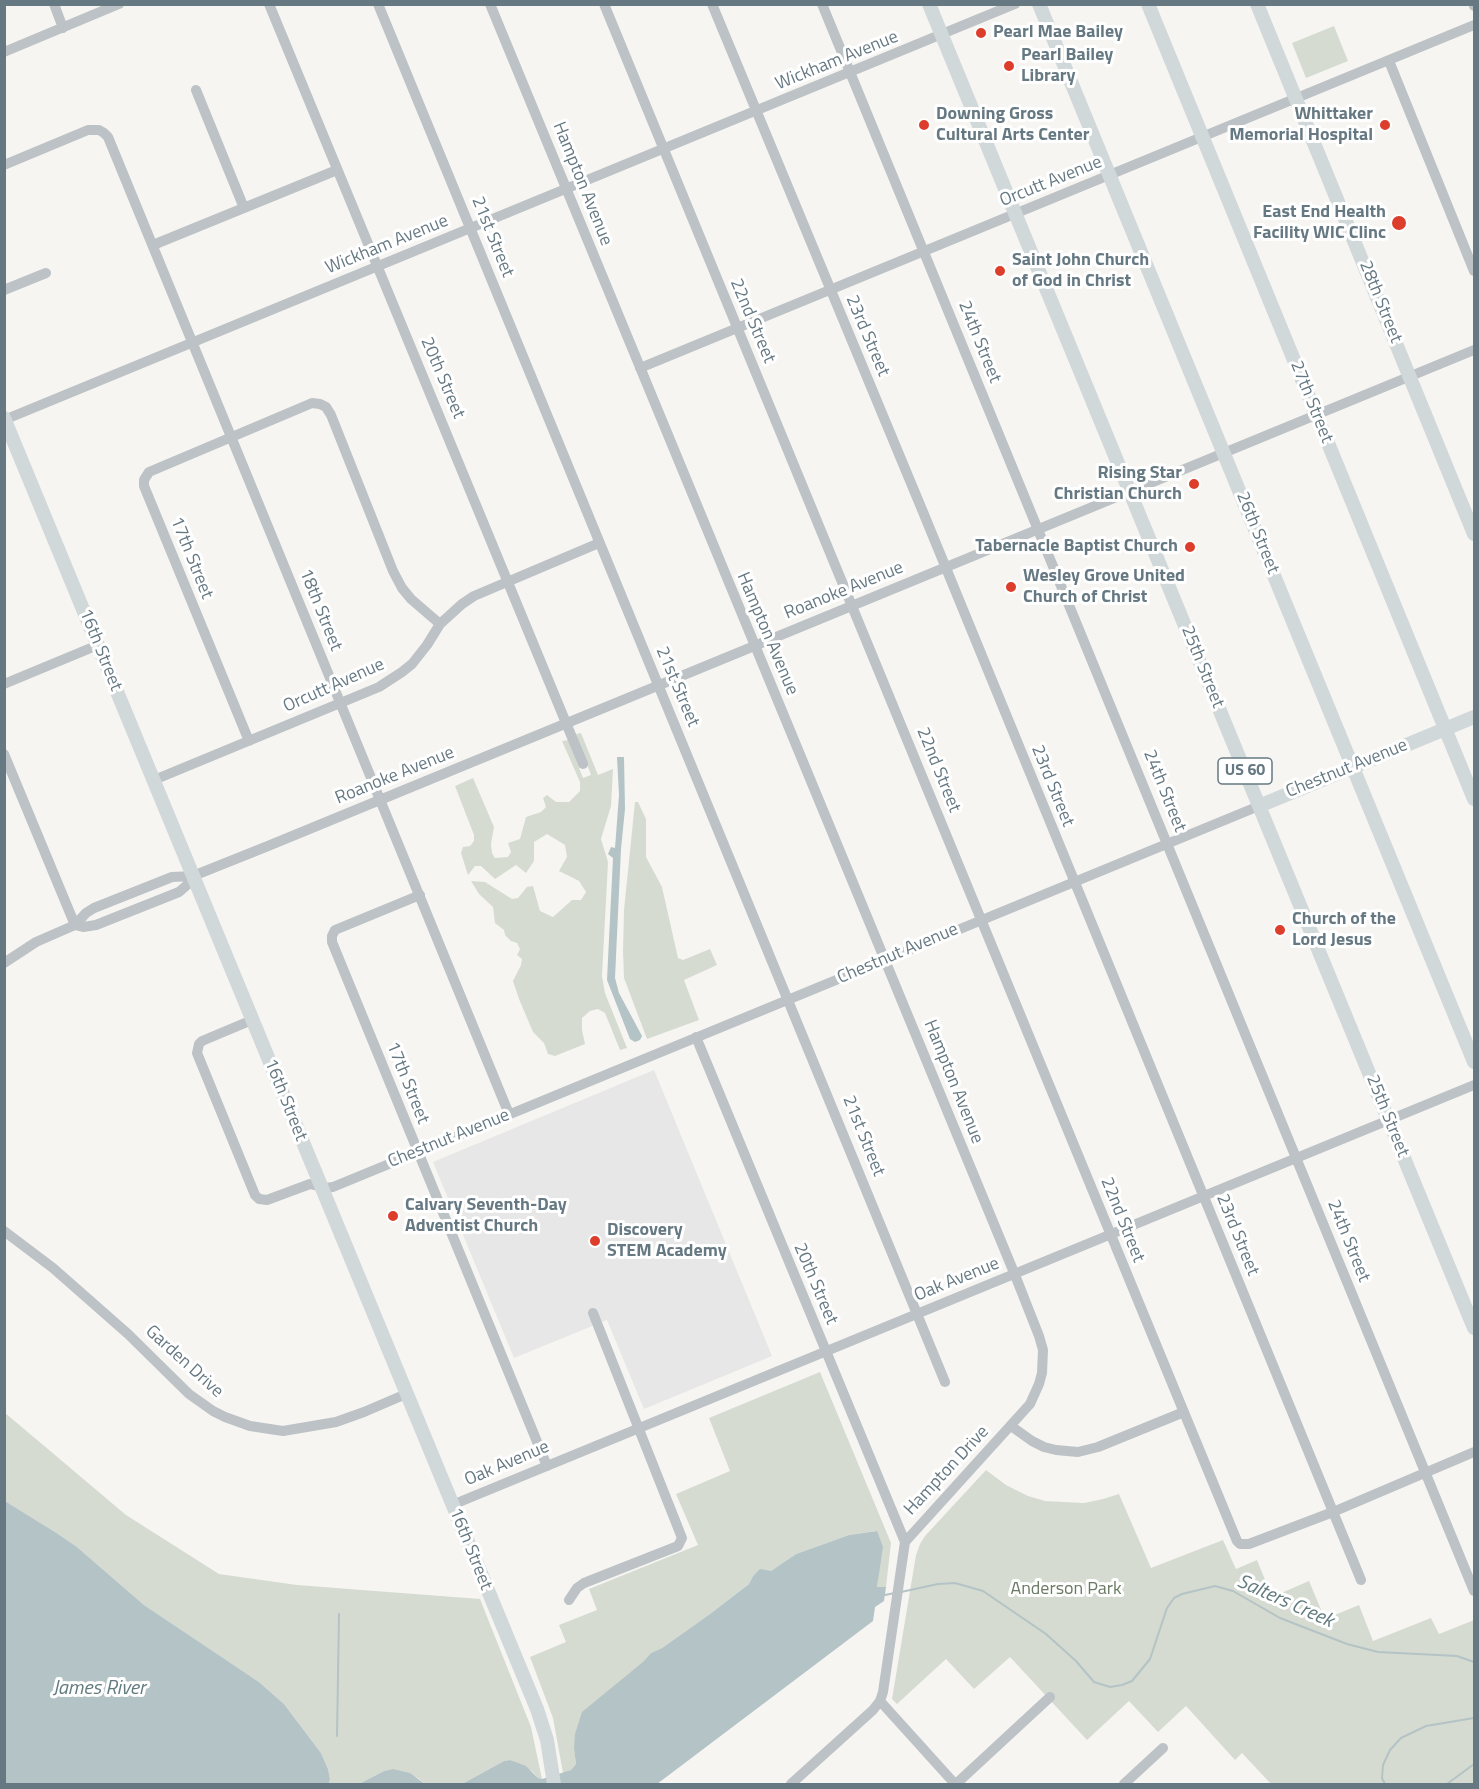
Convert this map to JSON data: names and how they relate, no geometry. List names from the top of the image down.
{
  "streets": {
    "main road": [
      "28th Street",
      "27th Street",
      "26th Street",
      "16th Street",
      "25th Street",
      "Chestnut Avenue",
      "US 60"
    ],
    "street": [
      "Wickham Avenue",
      "Orcutt Avenue",
      "Hampton Avenue",
      "21st Street",
      "22nd Street",
      "23rd Street",
      "24th Street",
      "20th Street",
      "17th Street",
      "Roanoke Avenue",
      "18th Street",
      "Oak Avenue",
      "Garden Drive",
      "Hampton Drive"
    ]
  },
  "crossings": [
    ["Wickham Avenue", "Hampton Avenue"],
    ["Wickham Avenue", "21st Street"],
    ["Wickham Avenue", "22nd Street"],
    ["Wickham Avenue", "23rd Street"],
    ["Wickham Avenue", "24th Street"],
    ["Wickham Avenue", "20th Street"],
    ["Wickham Avenue", "18th Street"],
    ["Wickham Avenue", "16th Street"],
    ["Wickham Avenue", "25th Street"],
    ["Orcutt Avenue", "Hampton Avenue"],
    ["Orcutt Avenue", "21st Street"],
    ["Orcutt Avenue", "28th Street"],
    ["Orcutt Avenue", "22nd Street"],
    ["Orcutt Avenue", "23rd Street"],
    ["Orcutt Avenue", "24th Street"],
    ["Orcutt Avenue", "20th Street"],
    ["Orcutt Avenue", "27th Street"],
    ["Orcutt Avenue", "26th Street"],
    ["Orcutt Avenue", "17th Street"],
    ["Orcutt Avenue", "18th Street"],
    ["Orcutt Avenue", "16th Street"],
    ["Orcutt Avenue", "25th Street"],
    ["Hampton Avenue", "Roanoke Avenue"],
    ["Hampton Avenue", "Chestnut Avenue"],
    ["Hampton Avenue", "Oak Avenue"],
    ["Hampton Avenue", "Hampton Drive"],
    ["21st Street", "Roanoke Avenue"],
    ["21st Street", "Chestnut Avenue"],
    ["21st Street", "Oak Avenue"],
    ["28th Street", "Roanoke Avenue"],
    ["22nd Street", "23rd Street"],
    ["22nd Street", "Roanoke Avenue"],
    ["22nd Street", "Chestnut Avenue"],
    ["22nd Street", "Oak Avenue"],
    ["23rd Street", "Roanoke Avenue"],
    ["23rd Street", "Chestnut Avenue"],
    ["23rd Street", "Oak Avenue"],
    ["24th Street", "Roanoke Avenue"],
    ["24th Street", "Chestnut Avenue"],
    ["24th Street", "Oak Avenue"],
    ["20th Street", "Roanoke Avenue"],
    ["20th Street", "Chestnut Avenue"],
    ["20th Street", "Oak Avenue"],
    ["20th Street", "Hampton Drive"],
    ["27th Street", "Roanoke Avenue"],
    ["27th Street", "Chestnut Avenue"],
    ["26th Street", "Roanoke Avenue"],
    ["26th Street", "Chestnut Avenue"],
    ["17th Street", "18th Street"],
    ["17th Street", "Chestnut Avenue"],
    ["17th Street", "Oak Avenue"],
    ["Roanoke Avenue", "18th Street"],
    ["Roanoke Avenue", "16th Street"],
    ["Roanoke Avenue", "25th Street"],
    ["18th Street", "Chestnut Avenue"],
    ["16th Street", "Chestnut Avenue"],
    ["16th Street", "Oak Avenue"],
    ["16th Street", "Garden Drive"],
    ["25th Street", "Chestnut Avenue"],
    ["25th Street", "Oak Avenue"],
    ["Oak Avenue", "Hampton Drive"]
  ],
  "water": ["Salters Creek", "James River"],
  "parks": ["Anderson Park"],
  "places": [
    "Pearl Mae Bailey",
    "Pearl Bailey Library",
    "Downing Gross Cultural Arts Center",
    "Whittaker Memorial Hospital",
    "East End Health Facility WIC Clinc",
    "Saint John Church of God in Christ",
    "Rising Star Christian Church",
    "Tabernacle Baptist Church",
    "Wesley Grove United Church of Christ",
    "Church of the Lord Jesus",
    "Calvary Seventh-Day Adventist Church",
    "Discovery STEM Academy"
  ]
}
